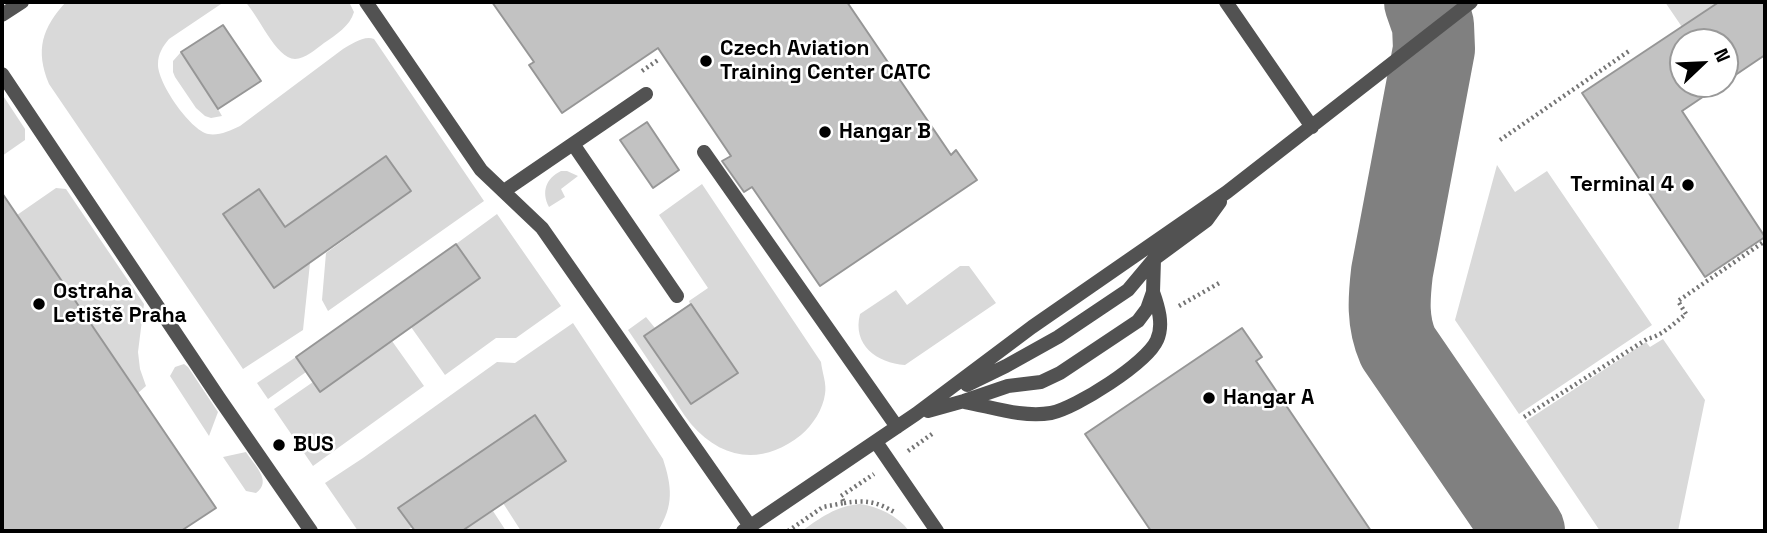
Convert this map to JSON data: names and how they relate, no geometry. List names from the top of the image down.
{
  "places": [
    "Czech Aviation Training Center CATC",
    "Hangar B",
    "Terminal 4",
    "Ostraha Letiště Praha",
    "Hangar A",
    "BUS"
  ],
  "north": "top right"
}
